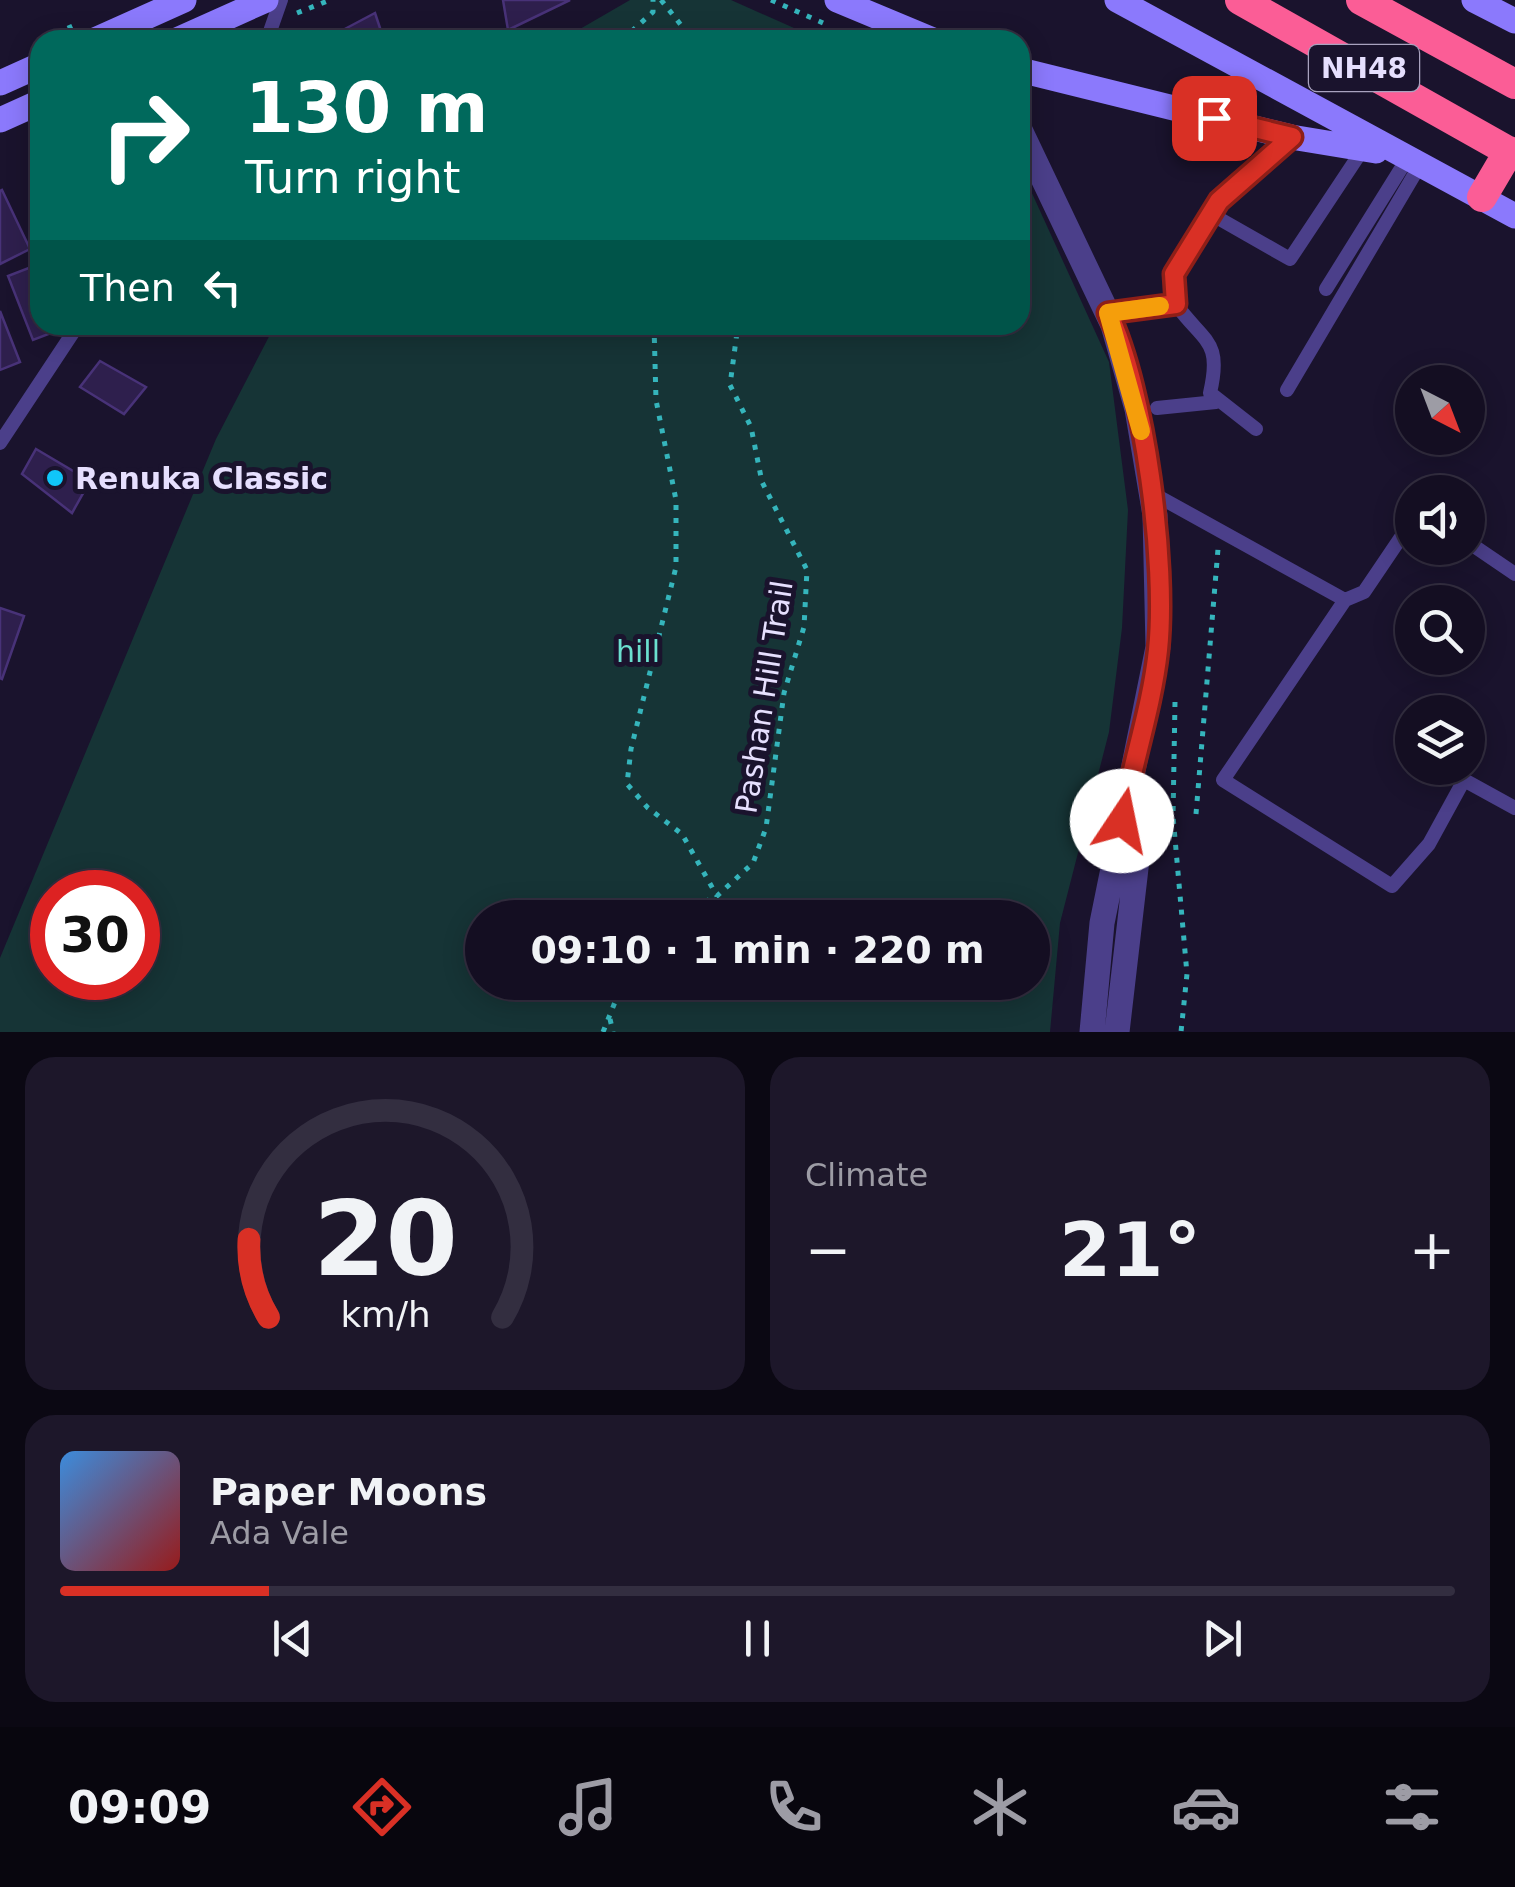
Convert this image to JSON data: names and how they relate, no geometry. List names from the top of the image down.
{
  "streets": {
    "highway": ["NH48"],
    "path": ["Pashan Hill Trail"]
  },
  "parks": ["hill"],
  "places": ["Renuka Classic"],
  "north": "bottom right",
  "page": {
    "turn": ["130 m", "Turn right"],
    "then": "Then",
    "limit": "30",
    "trip": "09:10 · 1 min · 220 m",
    "tile": "Climate",
    "heat": ["−", "21°", "+"],
    "song": ["Paper Moons", "Ada Vale"],
    "tabs": "09:09",
    "gauge": ["20", "km/h"]
  }
}
